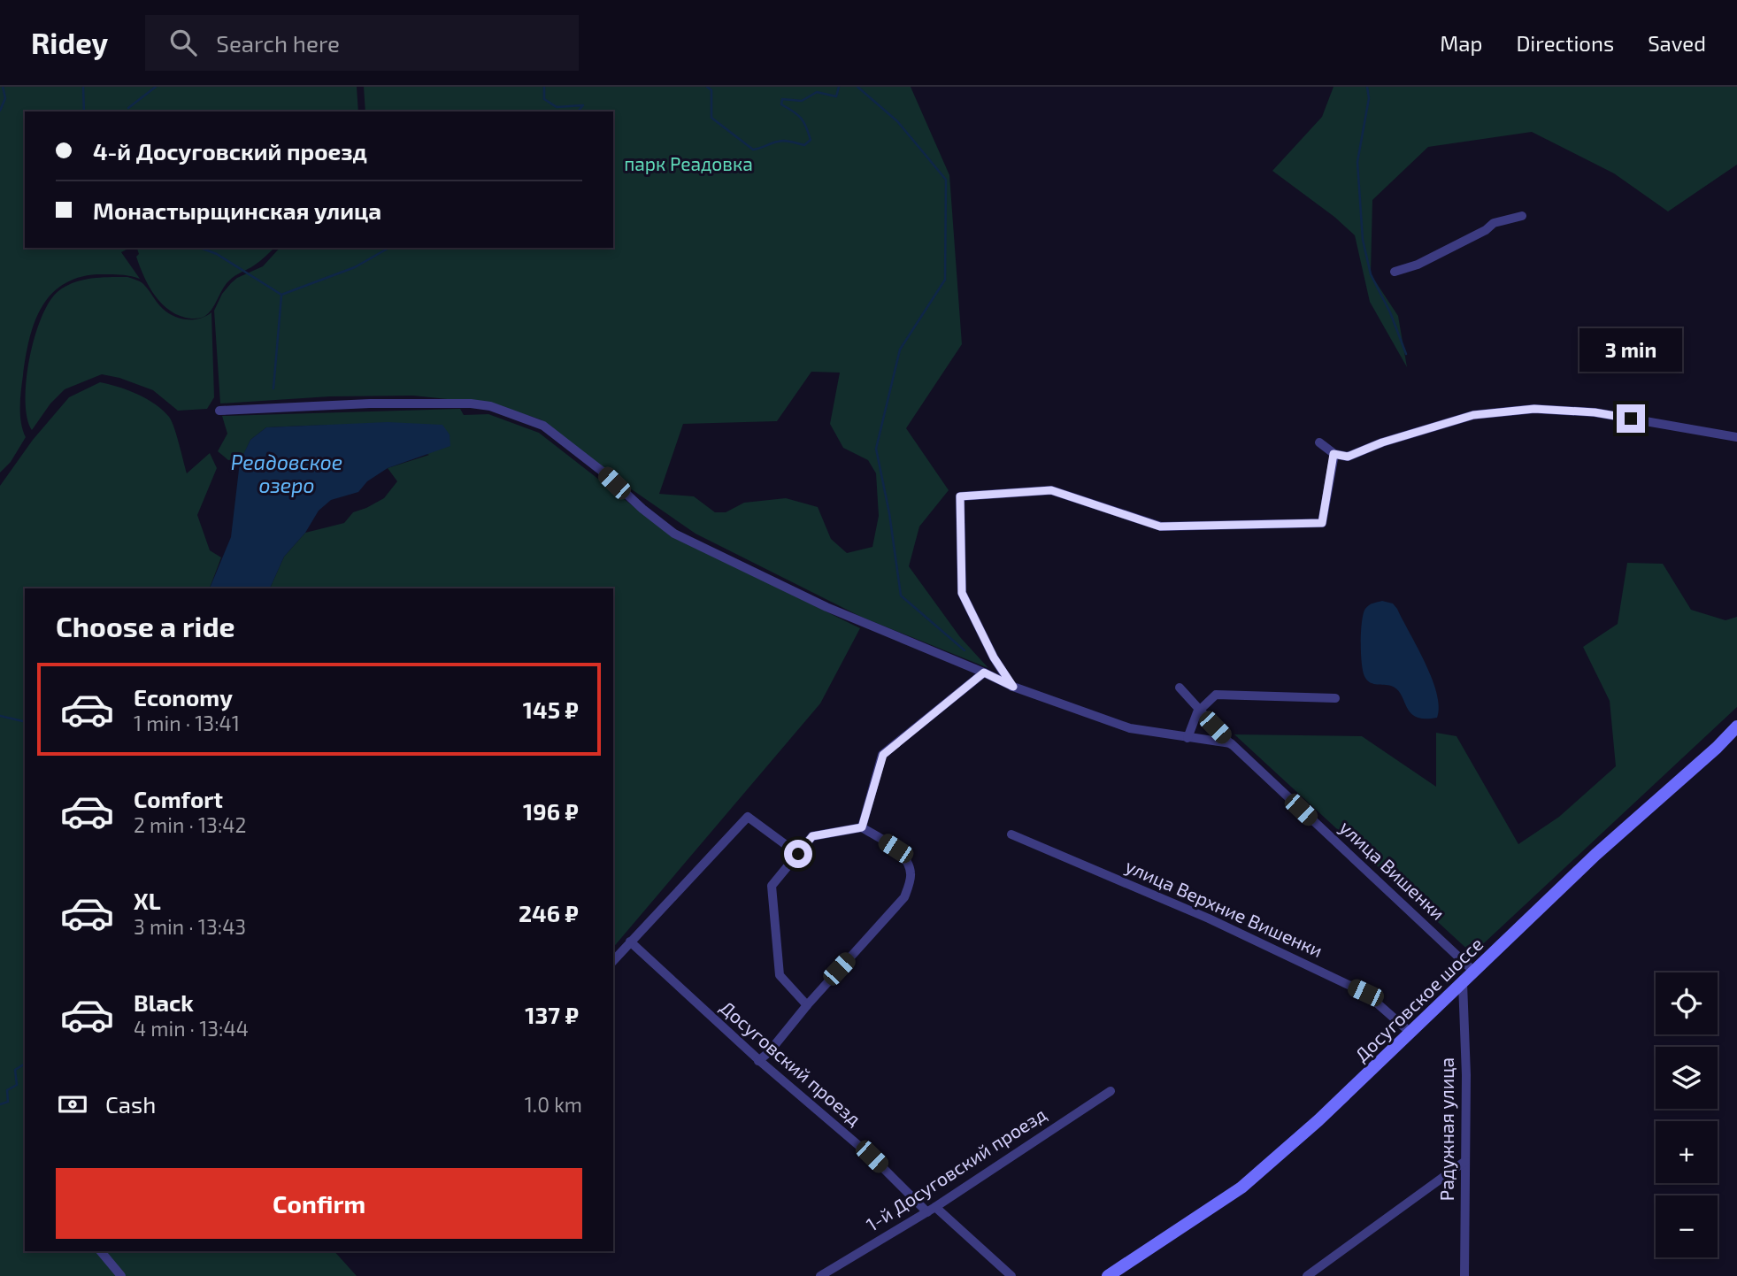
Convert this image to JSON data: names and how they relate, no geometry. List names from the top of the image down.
{
  "streets": {
    "main road": ["Досуговское шоссе"],
    "street": [
      "улица Вишенки",
      "улица Верхние Вишенки",
      "Досуговский проезд",
      "Радужная улица",
      "1-й Досуговский проезд"
    ]
  },
  "crossings": [
    ["улица Вишенки", "Досуговское шоссе"],
    ["улица Верхние Вишенки", "Досуговское шоссе"],
    ["Досуговское шоссе", "Радужная улица"],
    ["Досуговский проезд", "1-й Досуговский проезд"]
  ],
  "water": ["Реадовское озеро"],
  "parks": ["парк Реадовка"],
  "page": {
    "header": "Ridey",
    "search": "Search here",
    "nav": ["Map", "Directions", "Saved"],
    "banner": ["4-й Досуговский проезд", "Монастырщинская улица"],
    "bubble": "3 min",
    "heading": "Choose a ride",
    "list": [
      {
        "name": "Economy",
        "note": "1 min · 13:41",
        "value": "145 ₽"
      },
      {
        "name": "Comfort",
        "note": "2 min · 13:42",
        "value": "196 ₽"
      },
      {
        "name": "XL",
        "note": "3 min · 13:43",
        "value": "246 ₽"
      },
      {
        "name": "Black",
        "note": "4 min · 13:44",
        "value": "137 ₽"
      }
    ],
    "map_buttons": ["+", "−"],
    "pay": ["Cash", "1.0 km"],
    "buttons": "Confirm"
  }
}
